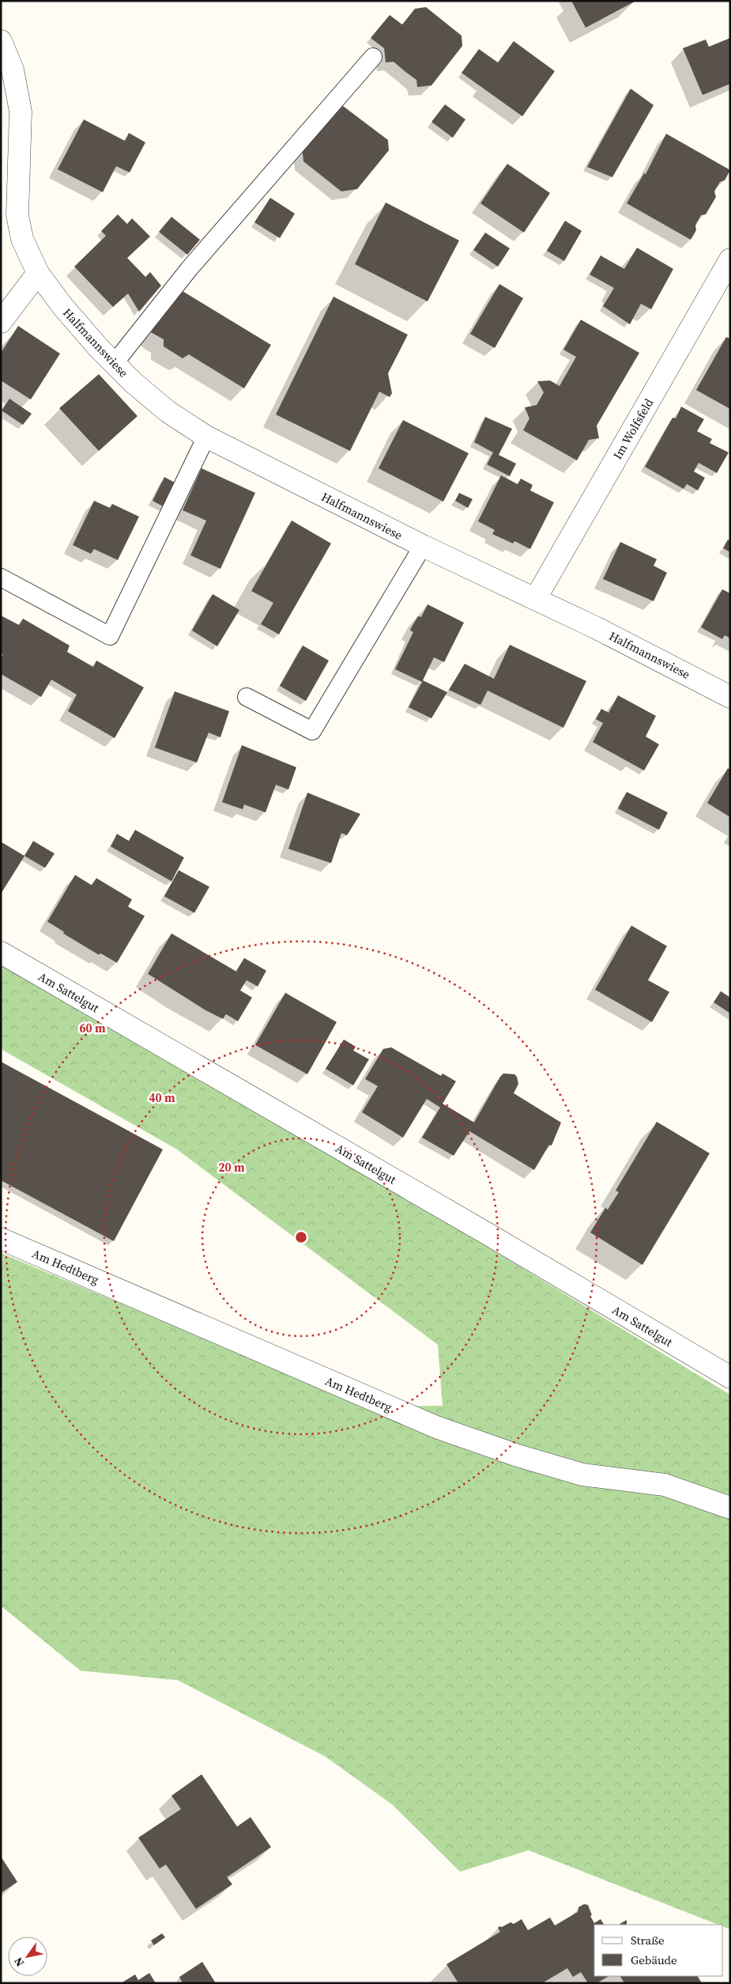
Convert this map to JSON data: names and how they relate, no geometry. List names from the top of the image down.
{
  "streets": {
    "street": [
      "Halfmannswiese",
      "Im Wolfsfeld",
      "Am Sattelgut",
      "Am Hedtberg"
    ]
  },
  "crossings": [
    ["Halfmannswiese", "Im Wolfsfeld"]
  ],
  "legend": ["Straße", "Gebäude"],
  "north": "bottom left",
  "rings": ["60 m", "40 m", "20 m"]
}
